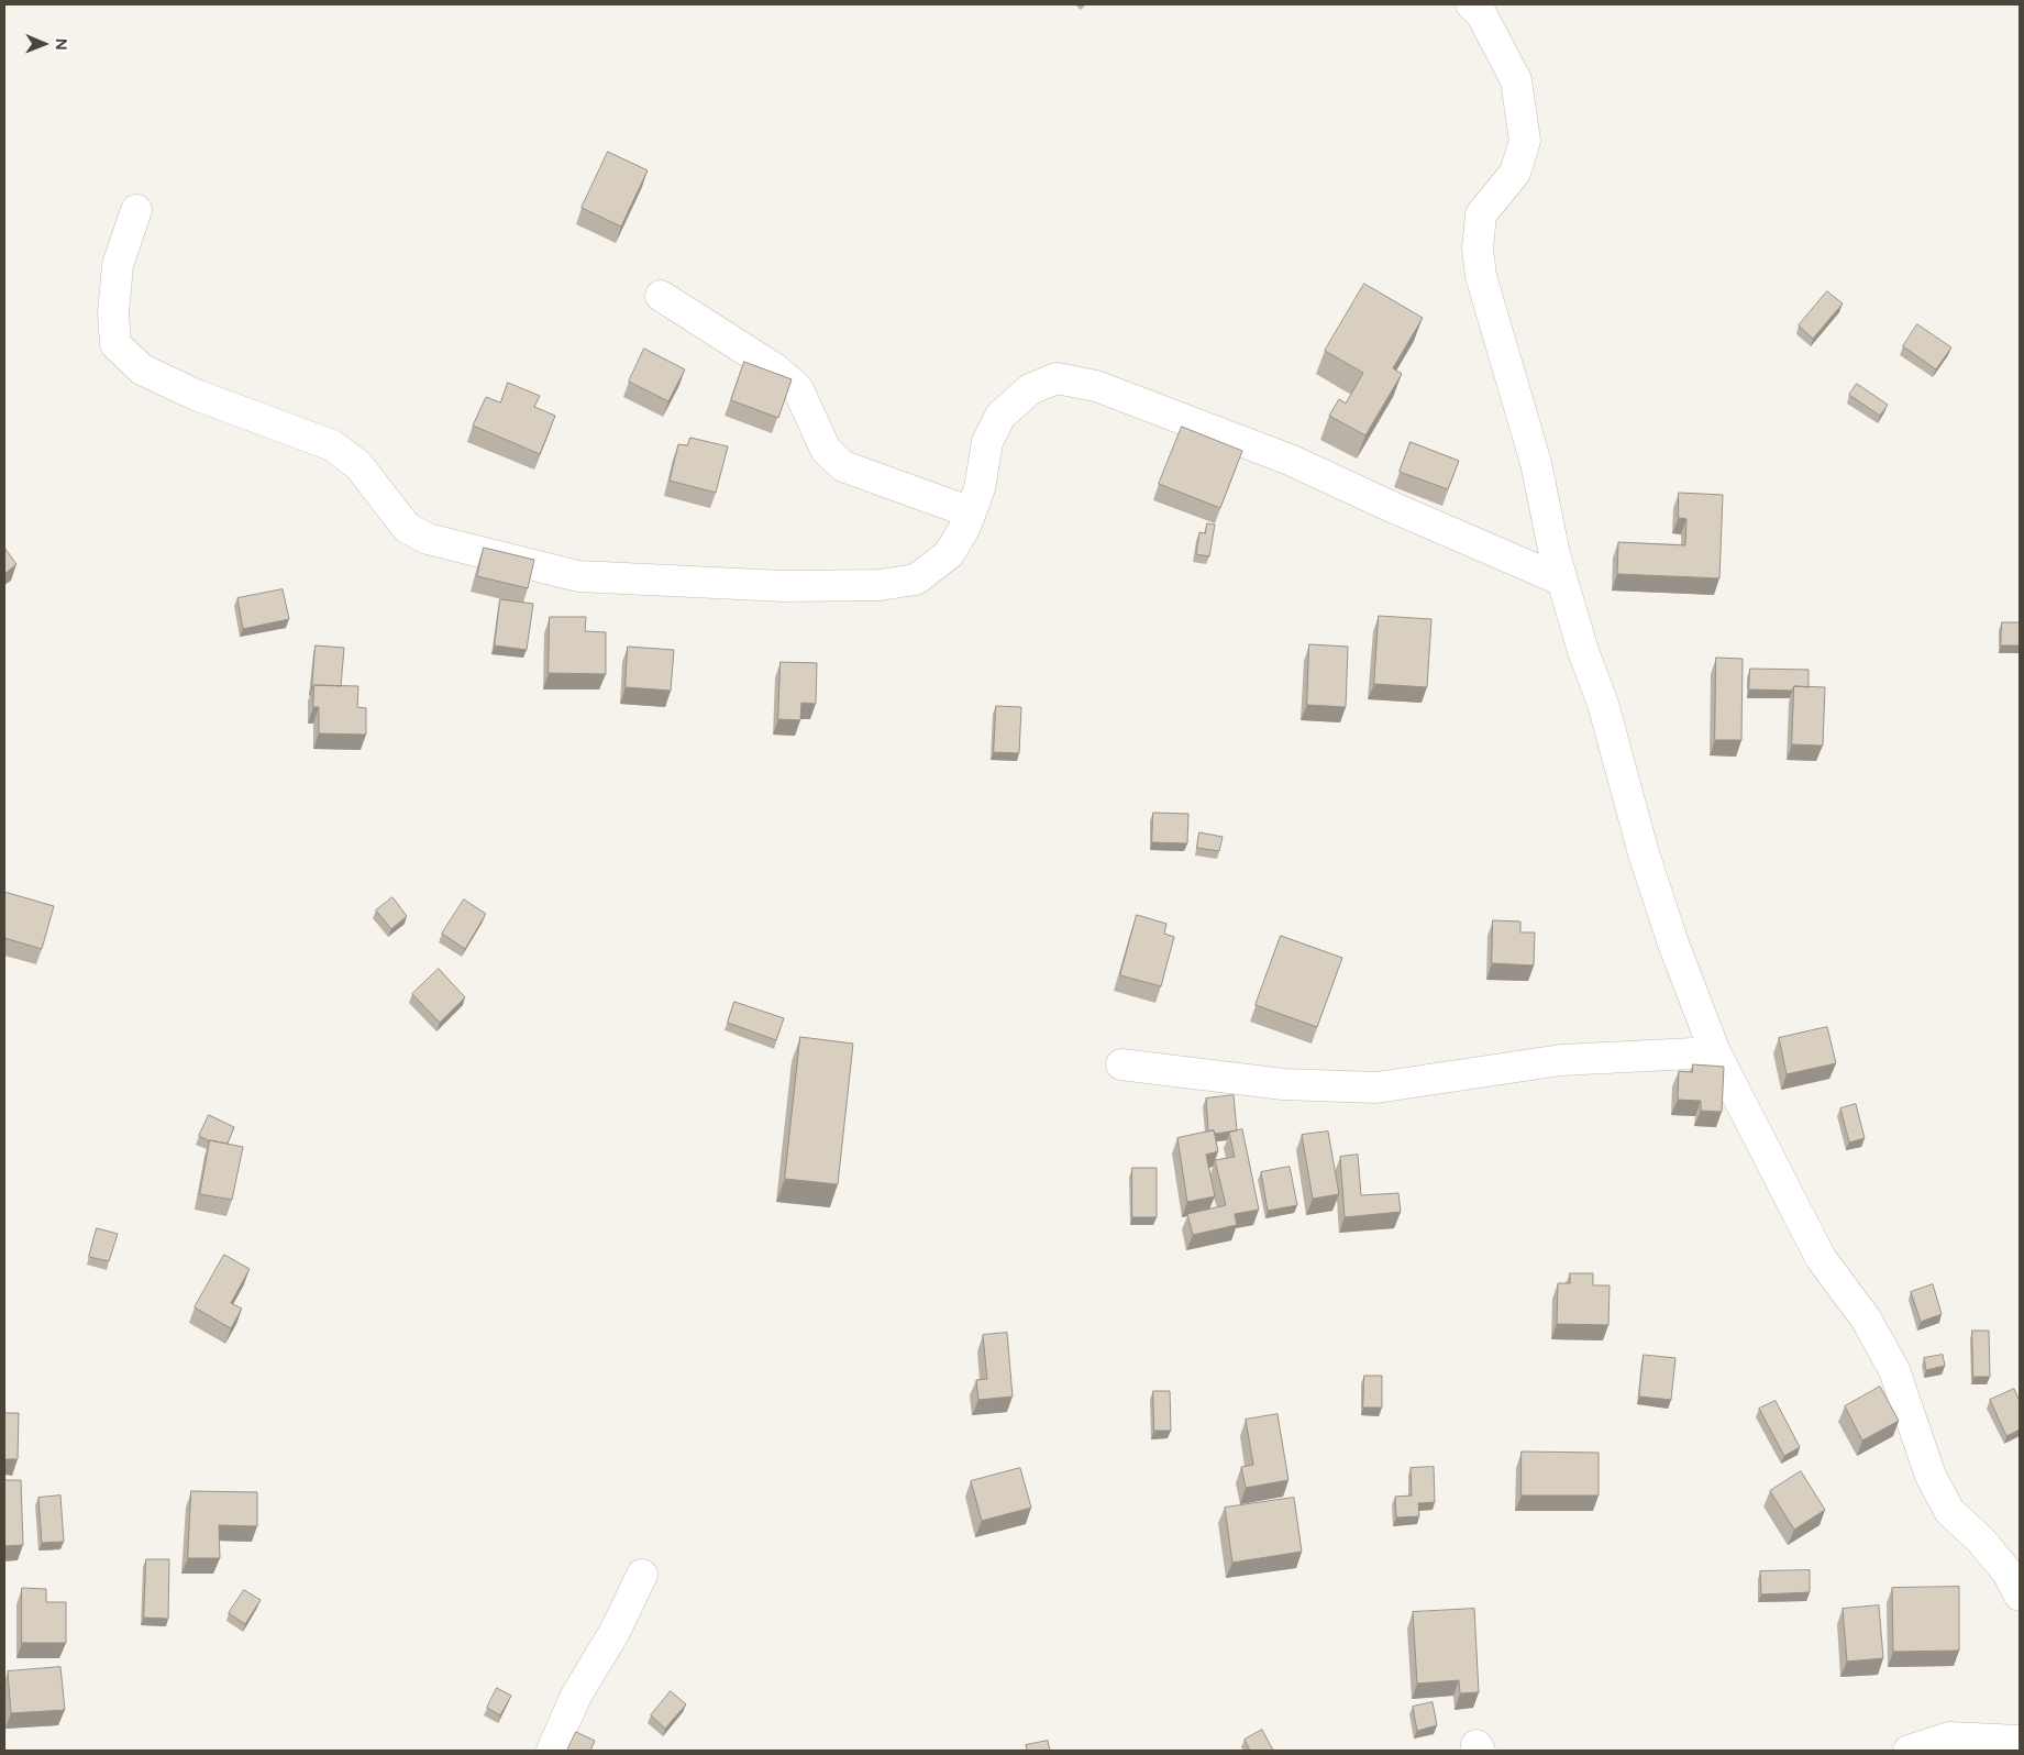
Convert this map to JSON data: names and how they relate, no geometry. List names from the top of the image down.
{
  "north": "right"
}
